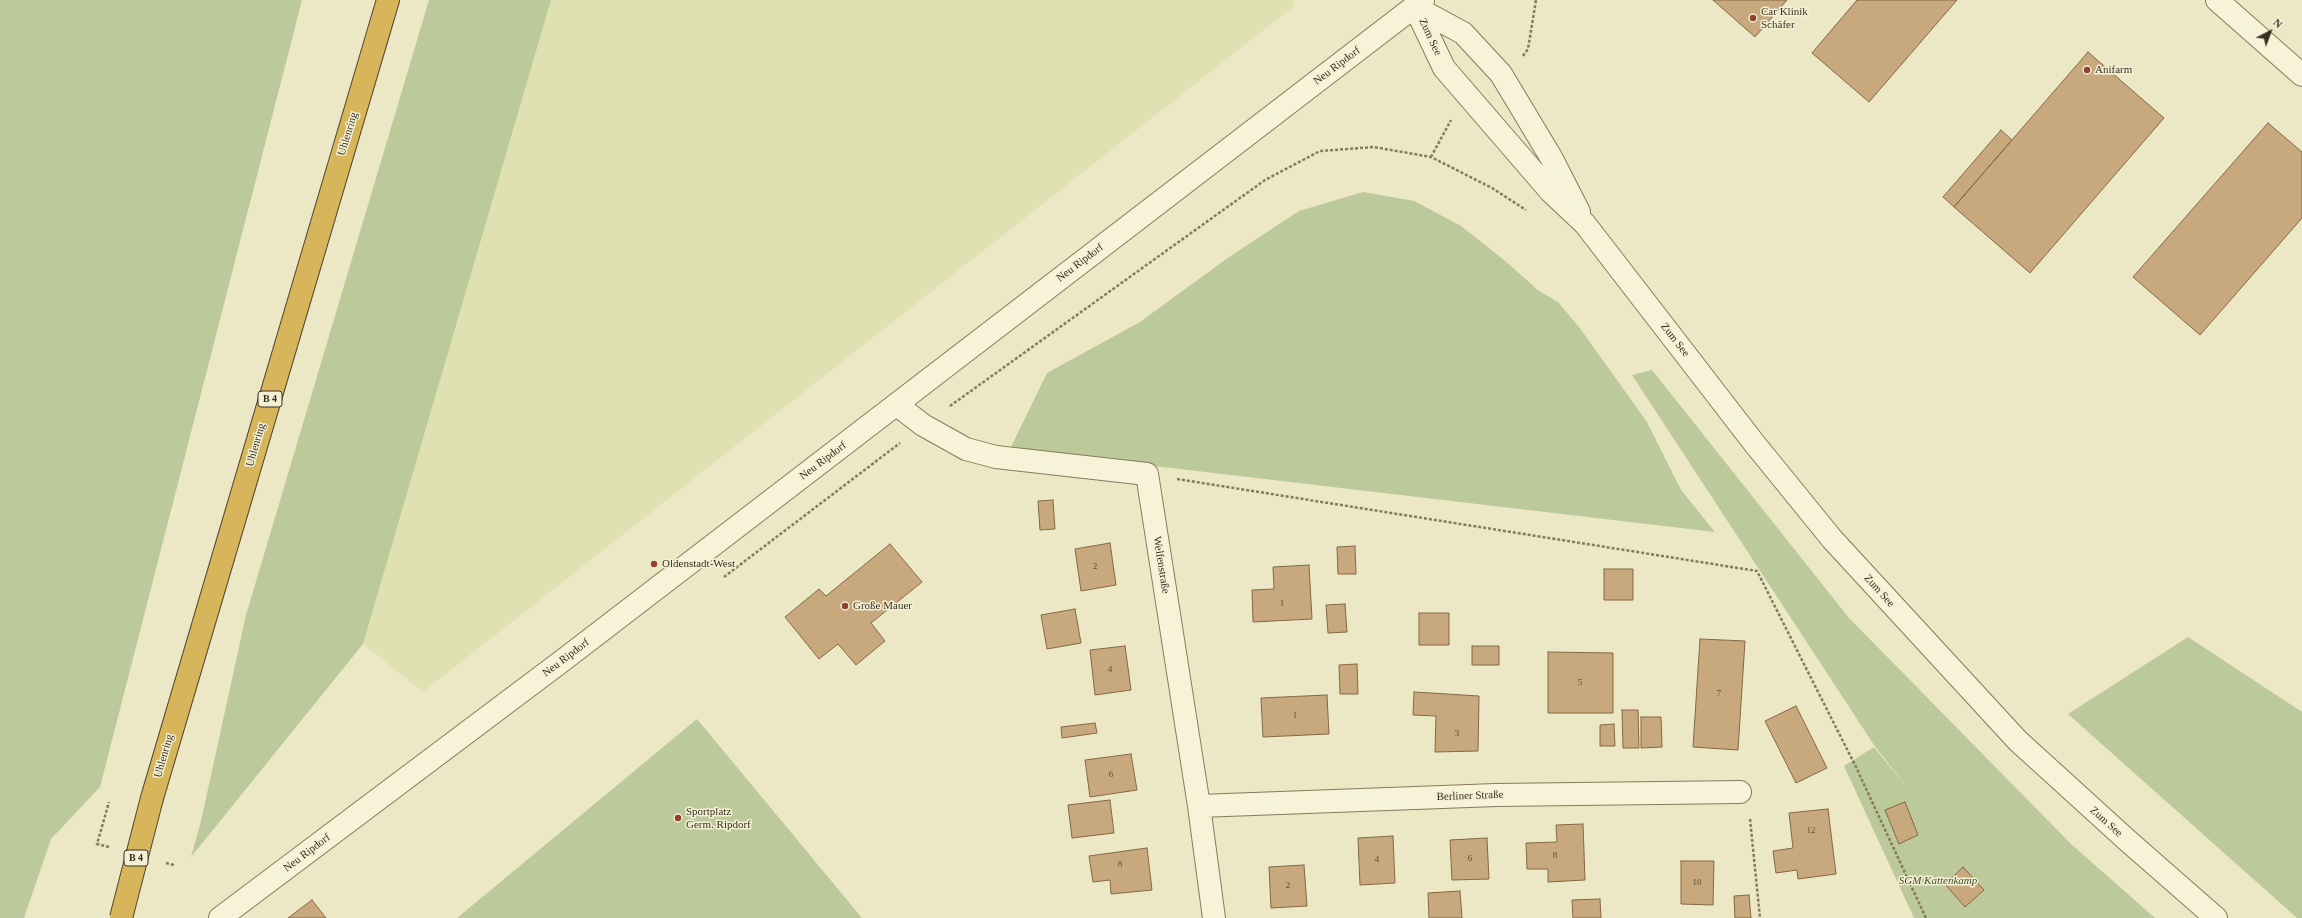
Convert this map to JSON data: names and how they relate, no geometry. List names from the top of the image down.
{
  "streets": {
    "highway": ["Uhlenring", "B 4"],
    "street": [
      "Zum See",
      "Neu Ripdorf",
      "Welfenstraße",
      "Berliner Straße"
    ]
  },
  "crossings": [
    ["Zum See", "Neu Ripdorf"],
    ["Welfenstraße", "Berliner Straße"]
  ],
  "parks": ["SGM Kattenkamp"],
  "places": [
    "Car Klinik Schäfer",
    "Anifarm",
    "Oldenstadt-West",
    "Große Mauer",
    "Sportplatz Germ. Ripdorf"
  ],
  "house_numbers": [
    "2",
    "1",
    "4",
    "5",
    "7",
    "1",
    "3",
    "6",
    "12",
    "8",
    "6",
    "4",
    "8",
    "10",
    "2"
  ],
  "north": "top right"
}
